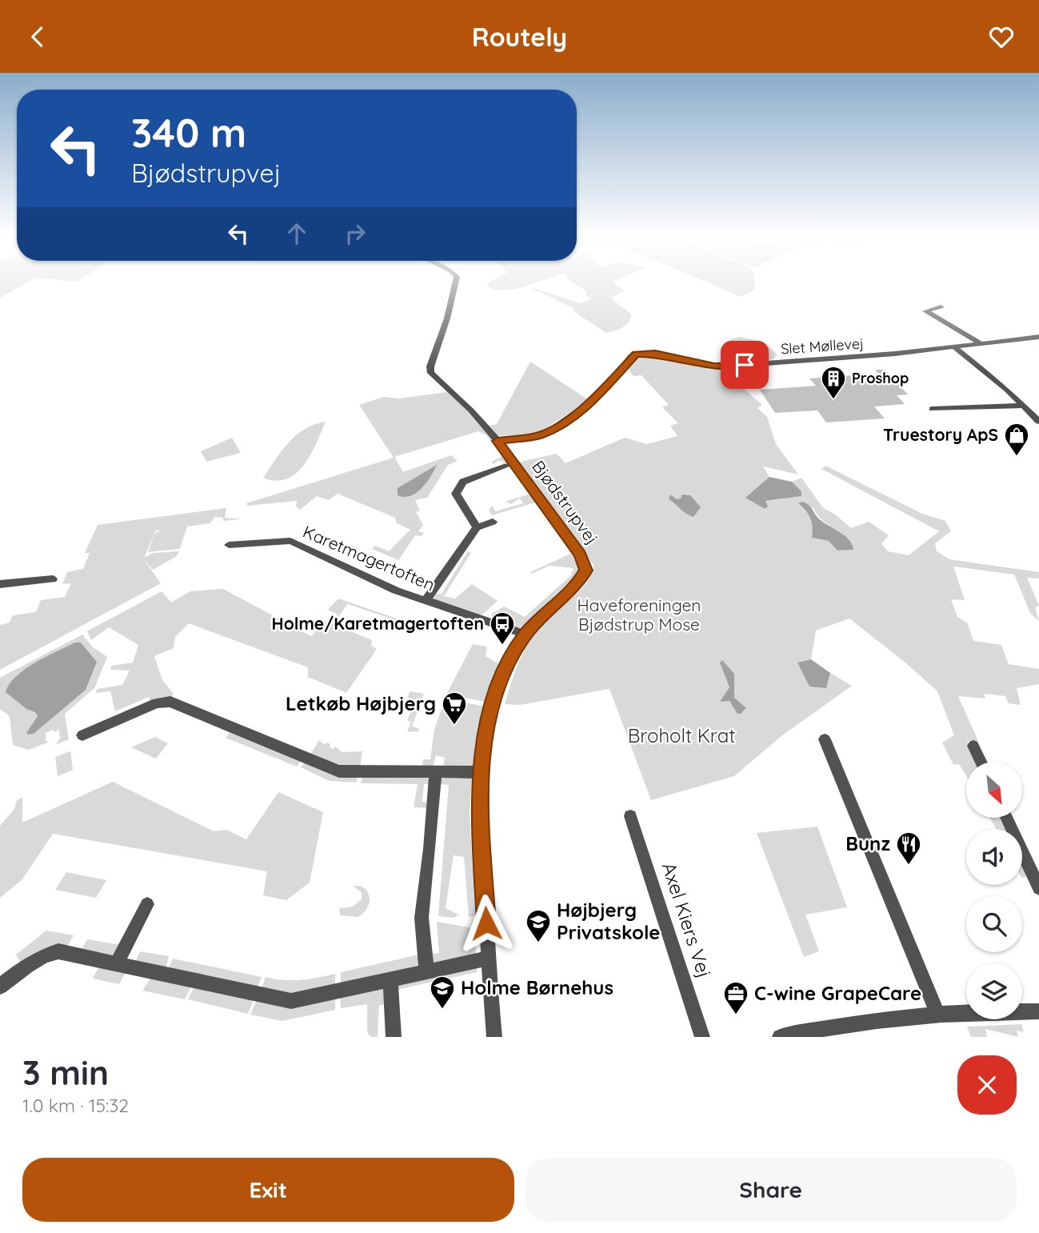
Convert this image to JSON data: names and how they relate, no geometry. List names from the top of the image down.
{
  "streets": {
    "street": [
      "Slet Møllevej",
      "Bjødstrupvej",
      "Karetmagertoften",
      "Axel Kiers Vej"
    ]
  },
  "crossings": [
    ["Slet Møllevej", "Bjødstrupvej"],
    ["Bjødstrupvej", "Karetmagertoften"]
  ],
  "parks": ["Haveforeningen Bjødstrup Mose", "Broholt Krat"],
  "places": {
    "building": ["Proshop"],
    "shop": ["Truestory ApS"],
    "bus stop": ["Holme/Karetmagertoften"],
    "supermarket": ["Letkøb Højbjerg"],
    "restaurant": ["Bunz"],
    "school or university": ["Højbjerg Privatskole", "Holme Børnehus"],
    "office": ["C-wine GrapeCare"]
  },
  "north": "bottom right",
  "page": {
    "header": "Routely",
    "turn": ["340 m", "Bjødstrupvej"],
    "heading": ["3 min", "1.0 km · 15:32"],
    "buttons": ["Exit", "Share"]
  }
}
